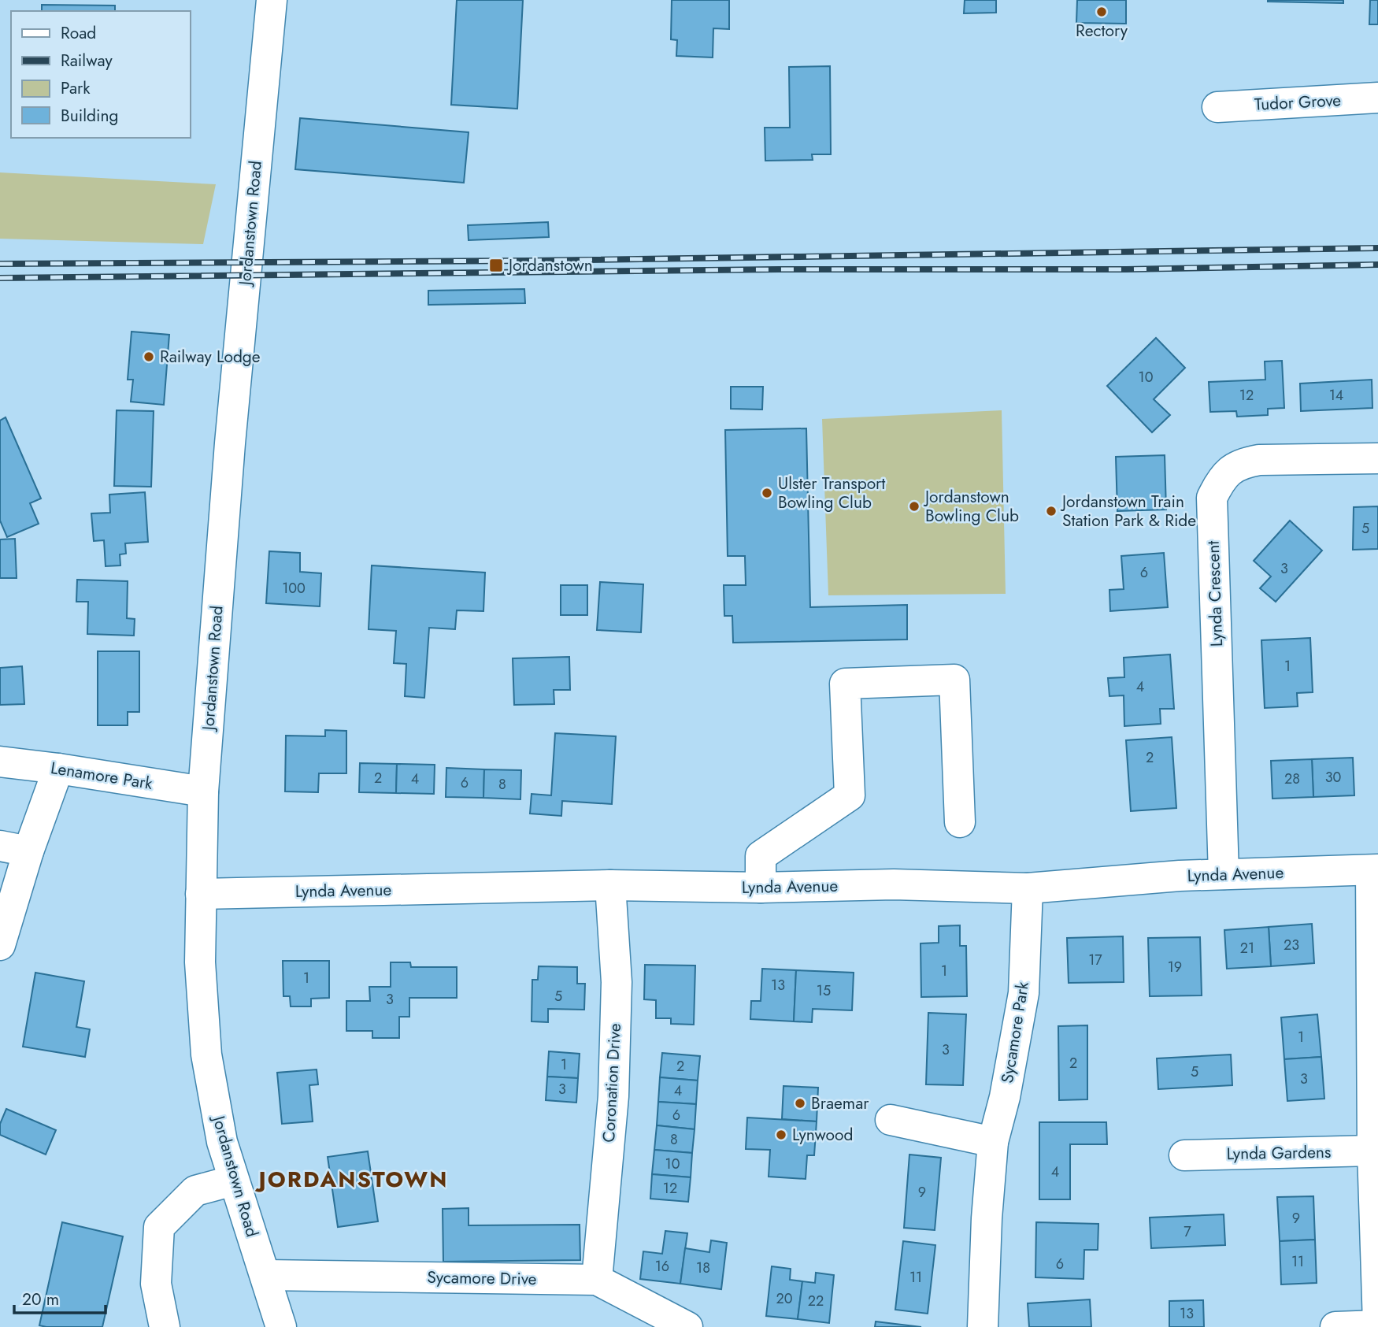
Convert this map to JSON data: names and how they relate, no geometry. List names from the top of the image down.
{
  "streets": {
    "street": [
      "Tudor Grove",
      "Jordanstown Road",
      "Lynda Crescent",
      "Lenamore Park",
      "Lynda Avenue",
      "Sycamore Park",
      "Coronation Drive",
      "Lynda Gardens",
      "Sycamore Drive"
    ]
  },
  "crossings": [
    ["Jordanstown Road", "Lenamore Park"],
    ["Jordanstown Road", "Lynda Avenue"],
    ["Jordanstown Road", "Sycamore Drive"],
    ["Lynda Crescent", "Lynda Avenue"],
    ["Lynda Avenue", "Sycamore Park"],
    ["Lynda Avenue", "Coronation Drive"],
    ["Coronation Drive", "Sycamore Drive"]
  ],
  "districts": ["JORDANSTOWN"],
  "places": {
    "other": [
      "Rectory",
      "Railway Lodge",
      "Ulster Transport Bowling Club",
      "Jordanstown Bowling Club",
      "Jordanstown Train Station Park & Ride",
      "Braemar",
      "Lynwood"
    ],
    "transit": ["Jordanstown"]
  },
  "house_numbers": [
    "10",
    "12",
    "14",
    "5",
    "3",
    "6",
    "100",
    "1",
    "4",
    "2",
    "30",
    "2",
    "4",
    "28",
    "6",
    "8",
    "23",
    "21",
    "17",
    "19",
    "1",
    "1",
    "13",
    "15",
    "5",
    "3",
    "1",
    "3",
    "2",
    "1",
    "2",
    "5",
    "3",
    "3",
    "4",
    "6",
    "8",
    "10",
    "4",
    "12",
    "9",
    "9",
    "7",
    "11",
    "6",
    "16",
    "18",
    "11",
    "20",
    "22",
    "13"
  ],
  "legend": [
    "Road",
    "Railway",
    "Park",
    "Building"
  ],
  "scale_bar": "20 m"
}
